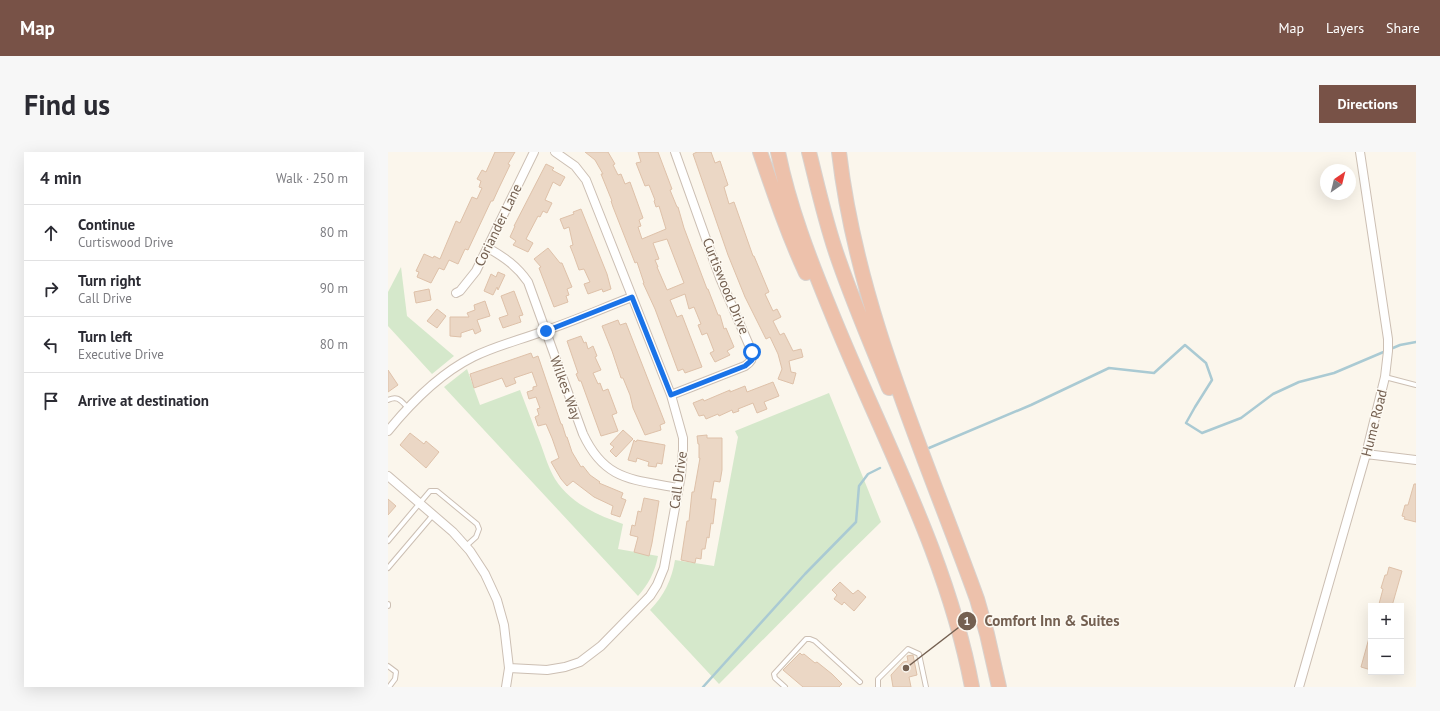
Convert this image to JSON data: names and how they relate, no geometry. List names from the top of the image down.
{
  "streets": {
    "street": [
      "Coriander Lane",
      "Curtiswood Drive",
      "Wilkes Way",
      "Hume Road",
      "Call Drive"
    ]
  },
  "crossings": [
    ["Coriander Lane", "Wilkes Way"],
    ["Curtiswood Drive", "Call Drive"],
    ["Wilkes Way", "Call Drive"]
  ],
  "places": ["Comfort Inn & Suites"],
  "north": "top right",
  "page": {
    "header": "Map",
    "nav": ["Map", "Layers", "Share"],
    "buttons": "Directions",
    "title": "Find us",
    "heading": ["4 min", "Walk · 250 m"],
    "list": [
      ["Continue", "Curtiswood Drive", "80 m"],
      ["Turn right", "Call Drive", "90 m"],
      ["Turn left", "Executive Drive", "80 m"],
      "Arrive at destination"
    ],
    "map_buttons": ["+", "−"]
  }
}
